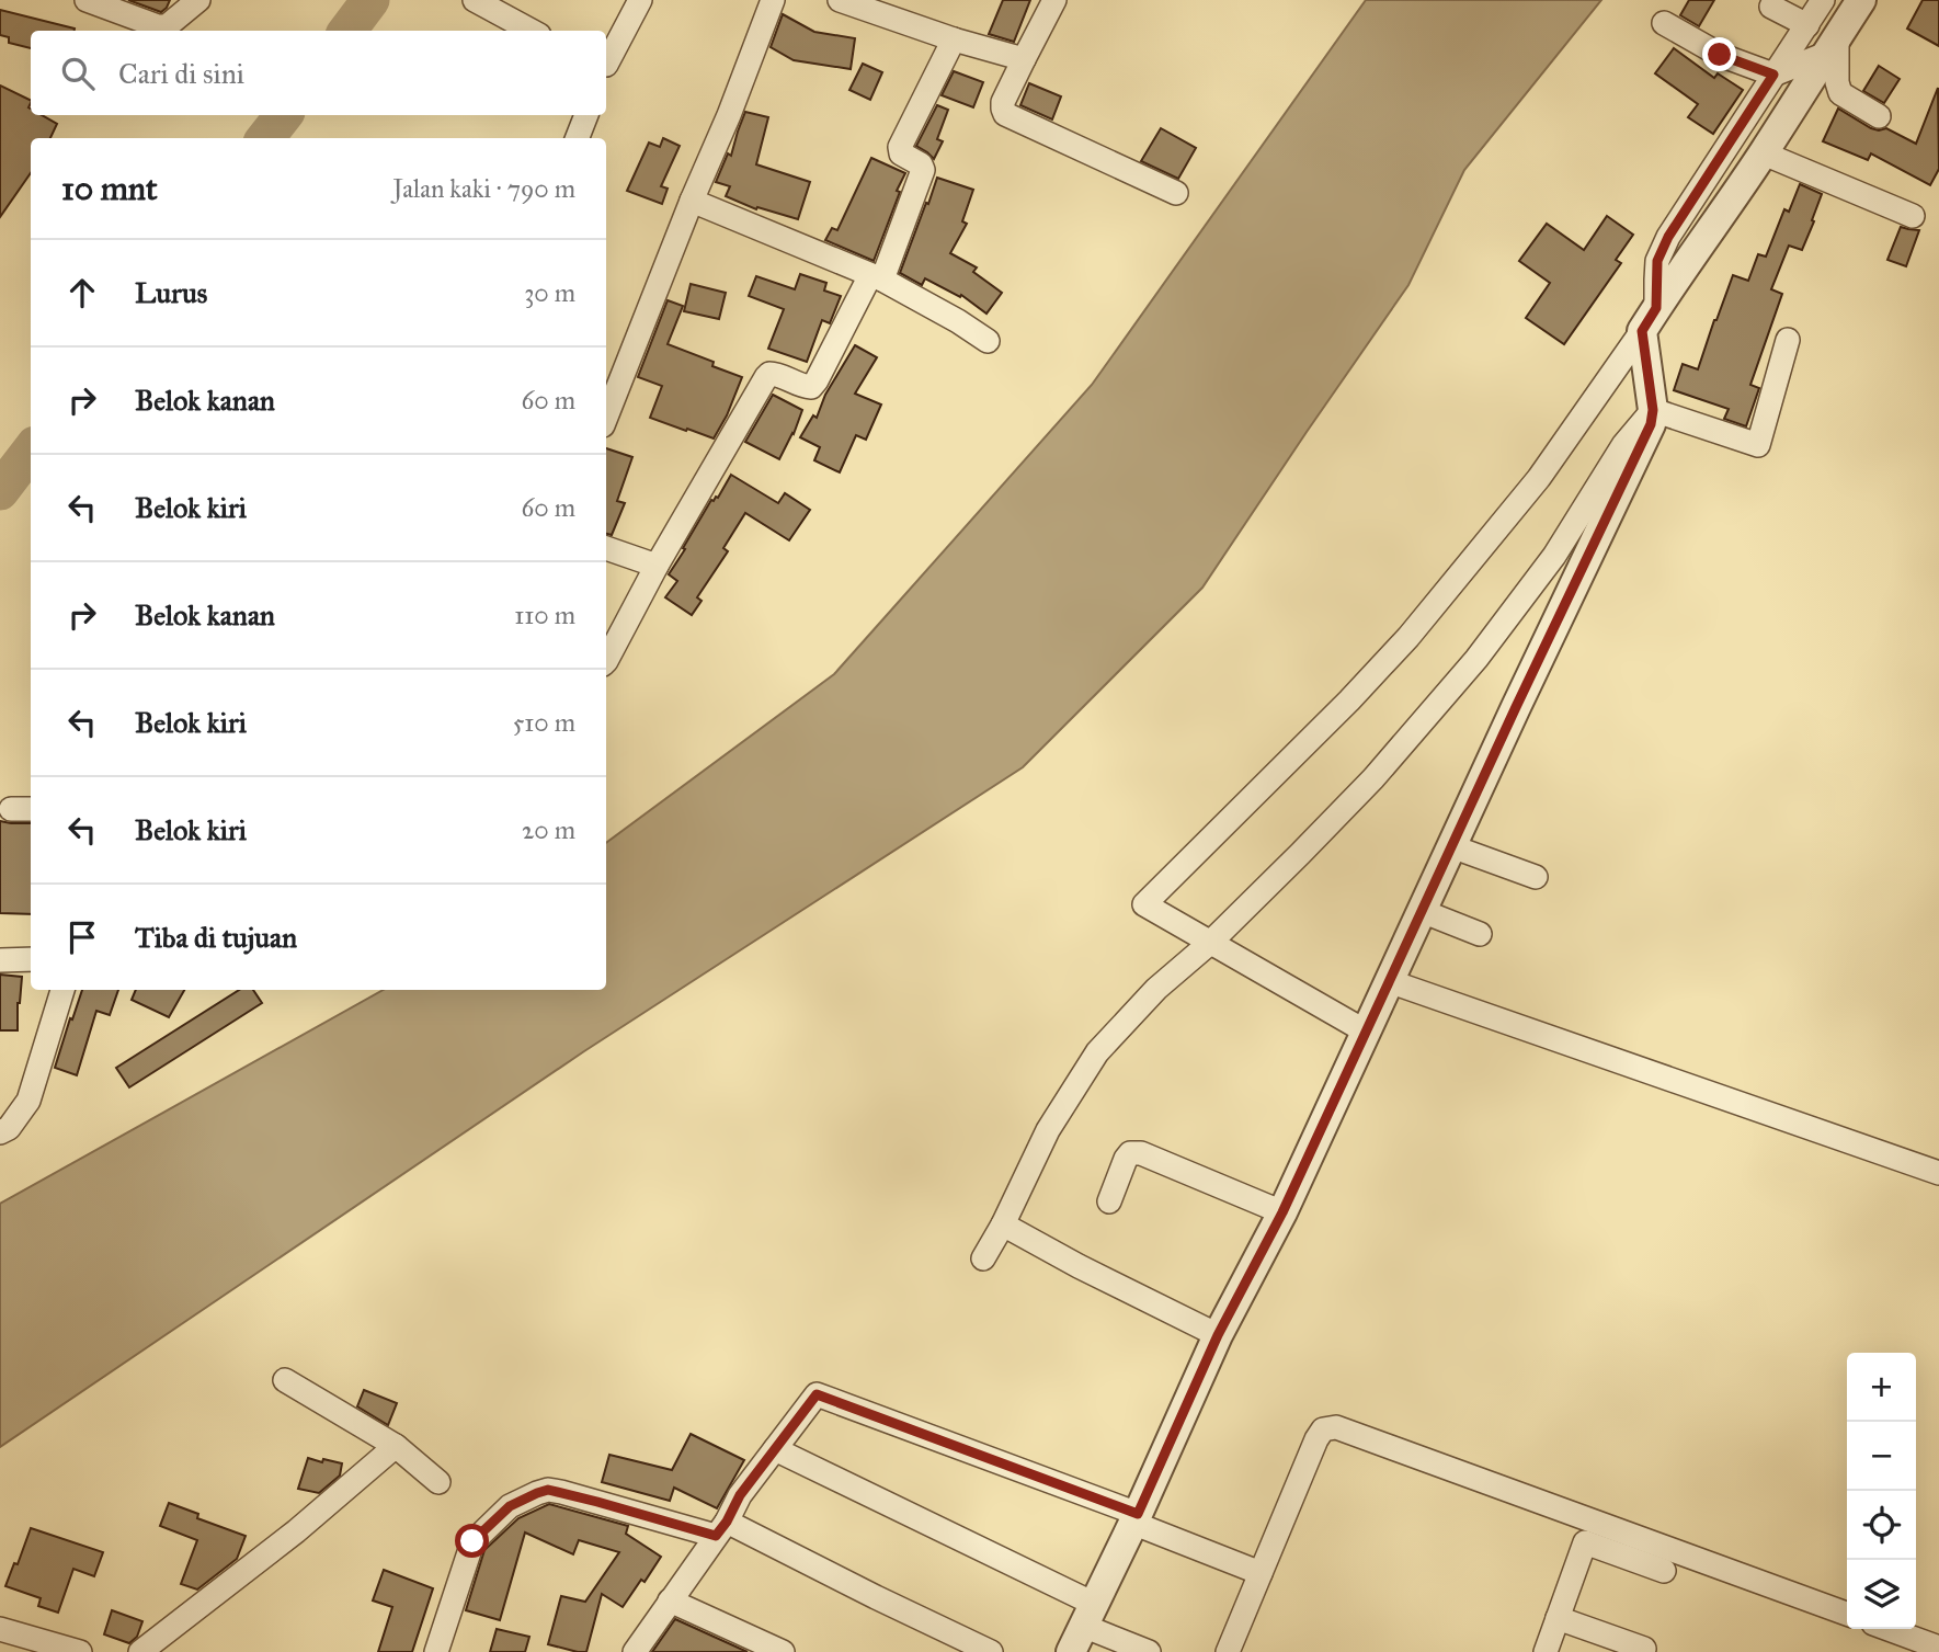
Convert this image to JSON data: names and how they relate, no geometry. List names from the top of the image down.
{
  "page": {
    "search": "Cari di sini",
    "heading": ["10 mnt", "Jalan kaki · 790 m"],
    "list": [
      ["Lurus", "30 m"],
      ["Belok kanan", "60 m"],
      ["Belok kiri", "60 m"],
      ["Belok kanan", "110 m"],
      ["Belok kiri", "510 m"],
      ["Belok kiri", "20 m"],
      "Tiba di tujuan"
    ],
    "map_buttons": ["+", "−"]
  }
}
